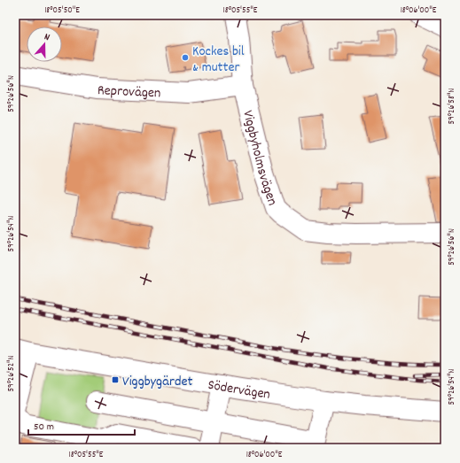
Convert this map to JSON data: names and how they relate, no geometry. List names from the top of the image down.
{
  "streets": {
    "street": ["Reprovägen", "Viggbyholmsvägen", "Södervägen"]
  },
  "crossings": [
    ["Reprovägen", "Viggbyholmsvägen"]
  ],
  "places": {
    "other": ["Kockes bil & mutter"],
    "transit": ["Viggbygärdet"]
  },
  "scale_bar": "50 m",
  "north": "top",
  "coordinates": [
    "18°05'50\"E",
    "18°05'55\"E",
    "18°06'00\"E",
    "59°26'56\"N",
    "59°26'58\"N",
    "59°26'54\"N",
    "59°26'52\"N"
  ]
}
